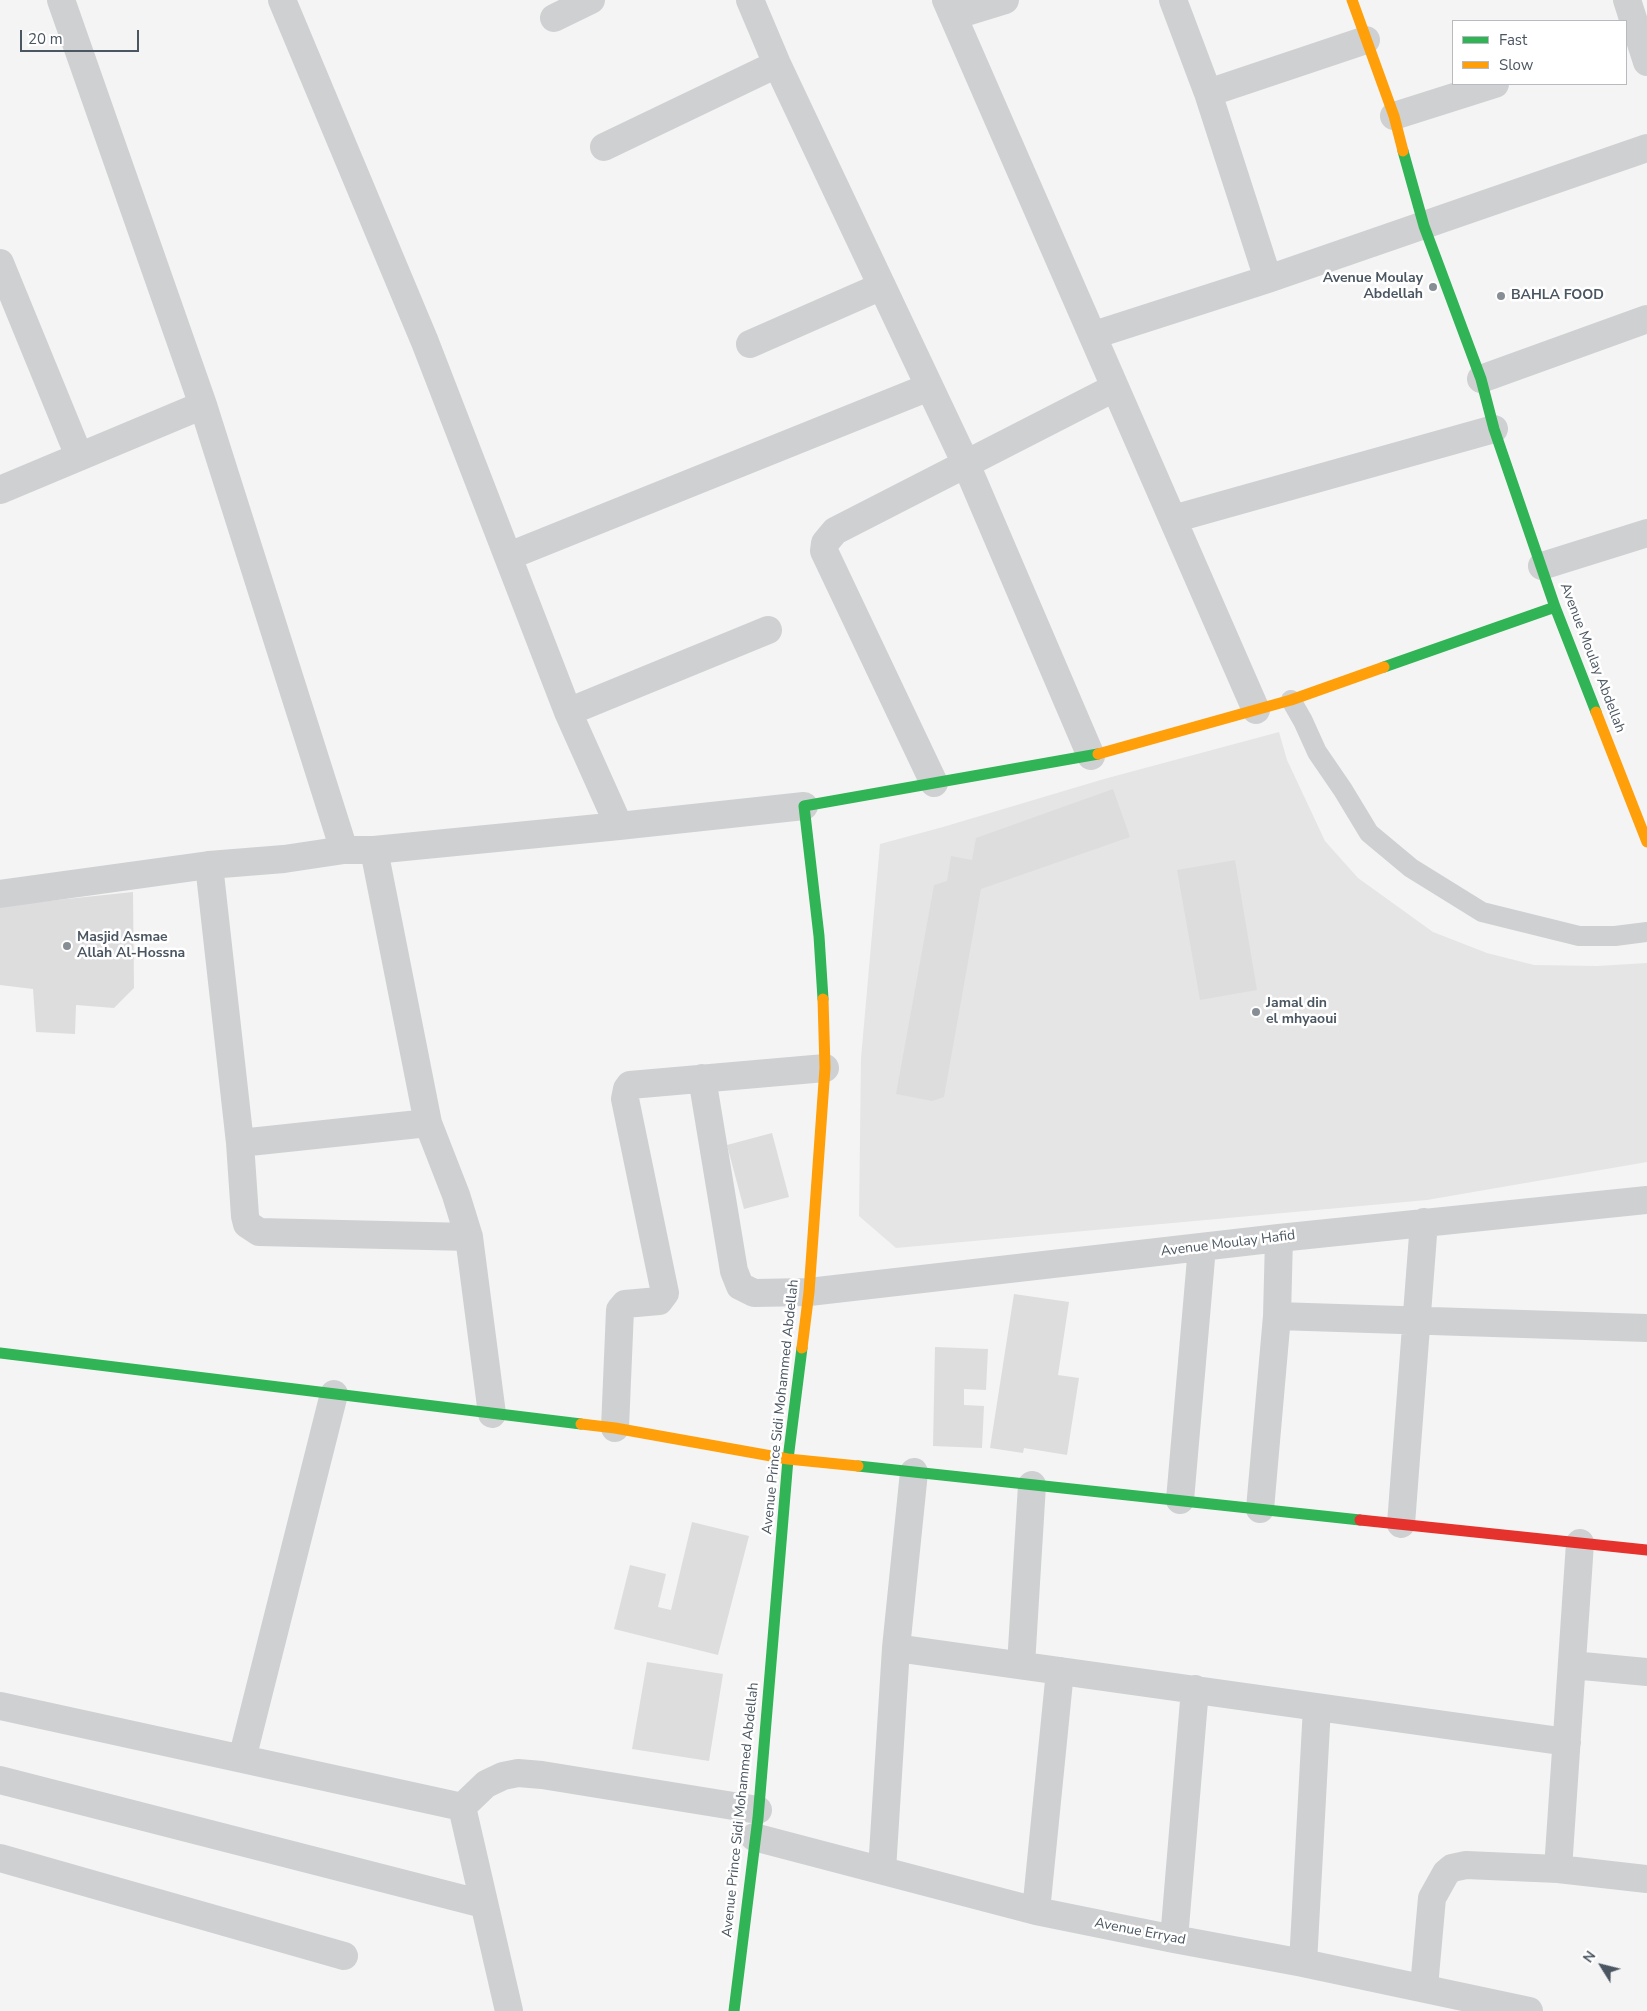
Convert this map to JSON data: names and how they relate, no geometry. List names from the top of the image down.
{
  "streets": {
    "street": [
      "Avenue Moulay Abdellah",
      "Avenue Moulay Hafid",
      "Avenue Prince Sidi Mohammed Abdellah",
      "Avenue Erryad"
    ]
  },
  "crossings": [
    ["Avenue Moulay Hafid", "Avenue Prince Sidi Mohammed Abdellah"],
    ["Avenue Prince Sidi Mohammed Abdellah", "Avenue Erryad"]
  ],
  "places": [
    "Avenue Moulay Abdellah",
    "BAHLA FOOD",
    "Masjid Asmae Allah Al-Hossna",
    "Jamal din el mhyaoui"
  ],
  "legend": ["Fast", "Slow"],
  "scale_bar": "20 m",
  "north": "top left"
}
